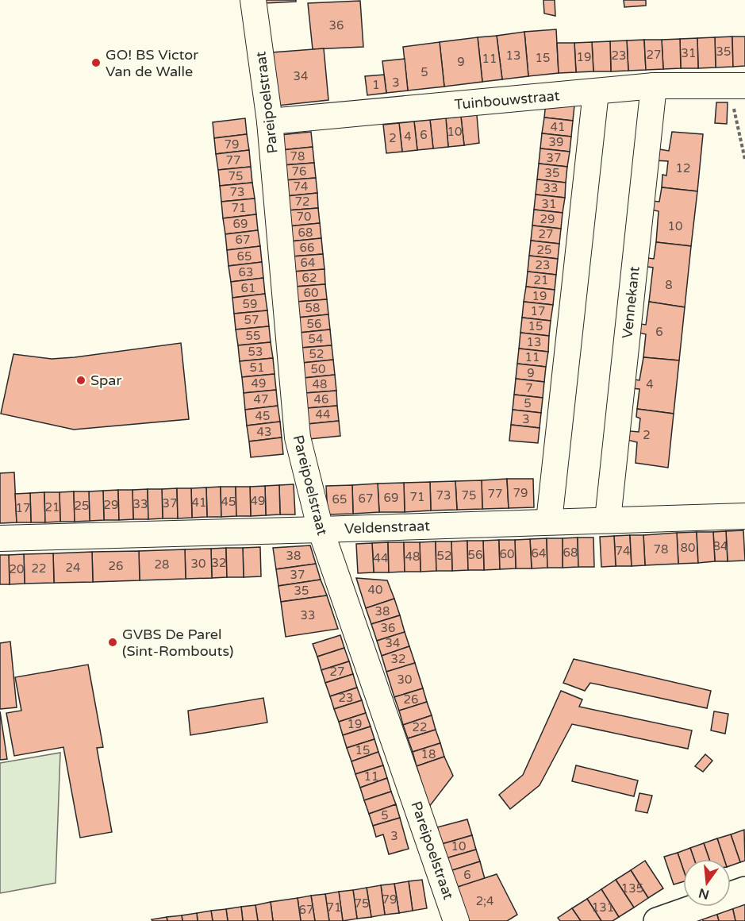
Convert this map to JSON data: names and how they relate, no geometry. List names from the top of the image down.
{
  "streets": {
    "street": [
      "Tuinbouwstraat",
      "Pareipoelstraat",
      "Vennekant",
      "Veldenstraat"
    ]
  },
  "crossings": [
    ["Tuinbouwstraat", "Pareipoelstraat"],
    ["Tuinbouwstraat", "Vennekant"],
    ["Pareipoelstraat", "Veldenstraat"],
    ["Vennekant", "Veldenstraat"]
  ],
  "places": ["GO! BS Victor Van de Walle", "Spar", "GVBS De Parel (Sint-Rombouts)"],
  "house_numbers": [
    "36",
    "35",
    "31",
    "27",
    "13",
    "23",
    "19",
    "15",
    "11",
    "9",
    "5",
    "34",
    "3",
    "1",
    "41",
    "10",
    "6",
    "4",
    "2",
    "39",
    "79",
    "78",
    "37",
    "77",
    "12",
    "76",
    "35",
    "75",
    "74",
    "33",
    "73",
    "72",
    "31",
    "71",
    "70",
    "29",
    "69",
    "10",
    "68",
    "27",
    "67",
    "66",
    "25",
    "65",
    "64",
    "23",
    "63",
    "62",
    "21",
    "8",
    "61",
    "60",
    "19",
    "59",
    "58",
    "17",
    "57",
    "56",
    "15",
    "6",
    "55",
    "54",
    "13",
    "53",
    "52",
    "11",
    "51",
    "50",
    "9",
    "49",
    "48",
    "4",
    "7",
    "47",
    "46",
    "5",
    "44",
    "45",
    "3",
    "43",
    "2",
    "79",
    "77",
    "73",
    "75",
    "71",
    "69",
    "67",
    "65",
    "49",
    "45",
    "41",
    "37",
    "33",
    "29",
    "25",
    "21",
    "17",
    "84",
    "80",
    "78",
    "74",
    "68",
    "64",
    "60",
    "56",
    "38",
    "52",
    "48",
    "44",
    "32",
    "30",
    "28",
    "26",
    "24",
    "22",
    "20",
    "37",
    "40",
    "35",
    "38",
    "33",
    "36",
    "34",
    "32",
    "27",
    "30",
    "23",
    "26",
    "19",
    "22",
    "15",
    "18",
    "11",
    "5",
    "3",
    "10",
    "6",
    "135",
    "79",
    "2;4",
    "75",
    "71",
    "131",
    "67"
  ],
  "north": "bottom"
}
